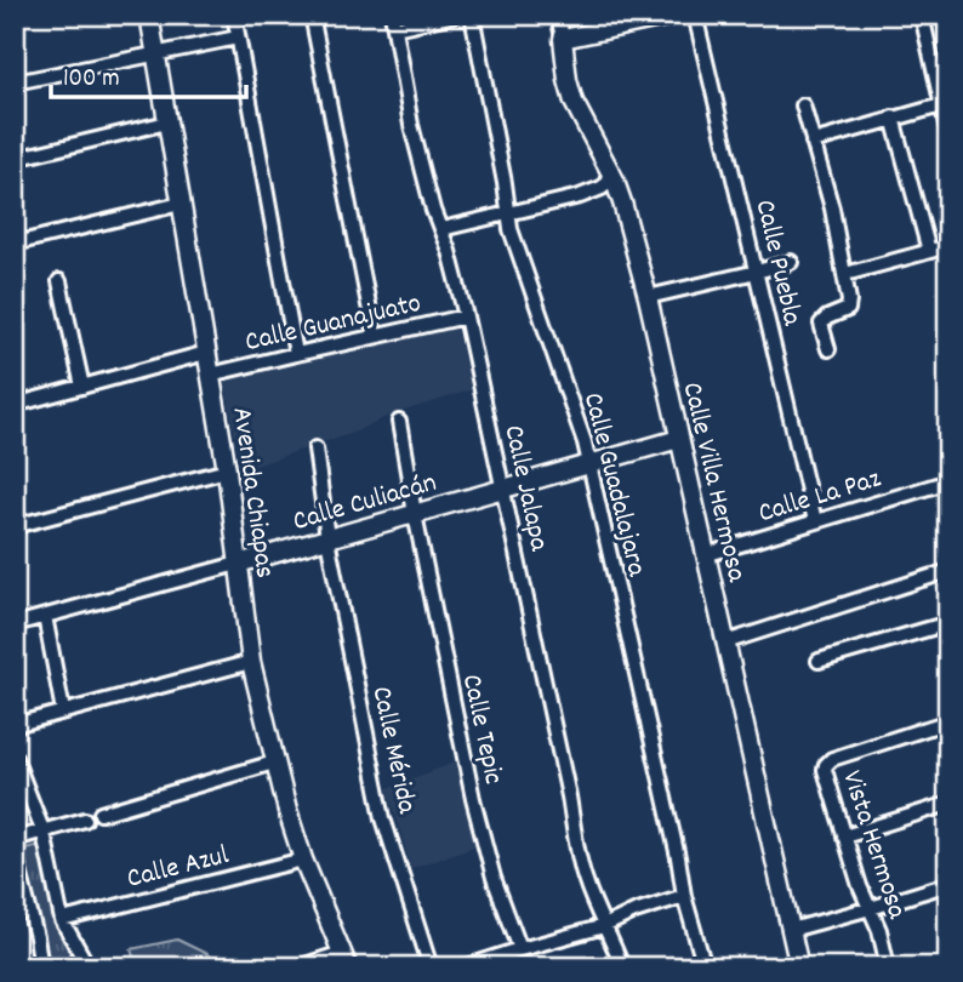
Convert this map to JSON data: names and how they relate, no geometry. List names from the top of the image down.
{
  "streets": {
    "street": [
      "Calle Puebla",
      "Calle Guanajuato",
      "Calle Villa Hermosa",
      "Calle Guadalajara",
      "Calle Jalapa",
      "Avenida Chiapas",
      "Calle La Paz",
      "Calle Culiacán",
      "Calle Tepic",
      "Calle Mérida",
      "Vista Hermosa",
      "Calle Azul"
    ]
  },
  "crossings": [
    ["Calle Puebla", "Calle La Paz"],
    ["Calle Guanajuato", "Calle Jalapa"],
    ["Calle Guanajuato", "Avenida Chiapas"],
    ["Calle Villa Hermosa", "Calle La Paz"],
    ["Calle Villa Hermosa", "Calle Culiacán"],
    ["Calle Guadalajara", "Calle Culiacán"],
    ["Calle Jalapa", "Calle Culiacán"],
    ["Avenida Chiapas", "Calle Culiacán"],
    ["Avenida Chiapas", "Calle Azul"],
    ["Calle Culiacán", "Calle Tepic"],
    ["Calle Culiacán", "Calle Mérida"]
  ],
  "scale_bar": "100 m"
}
